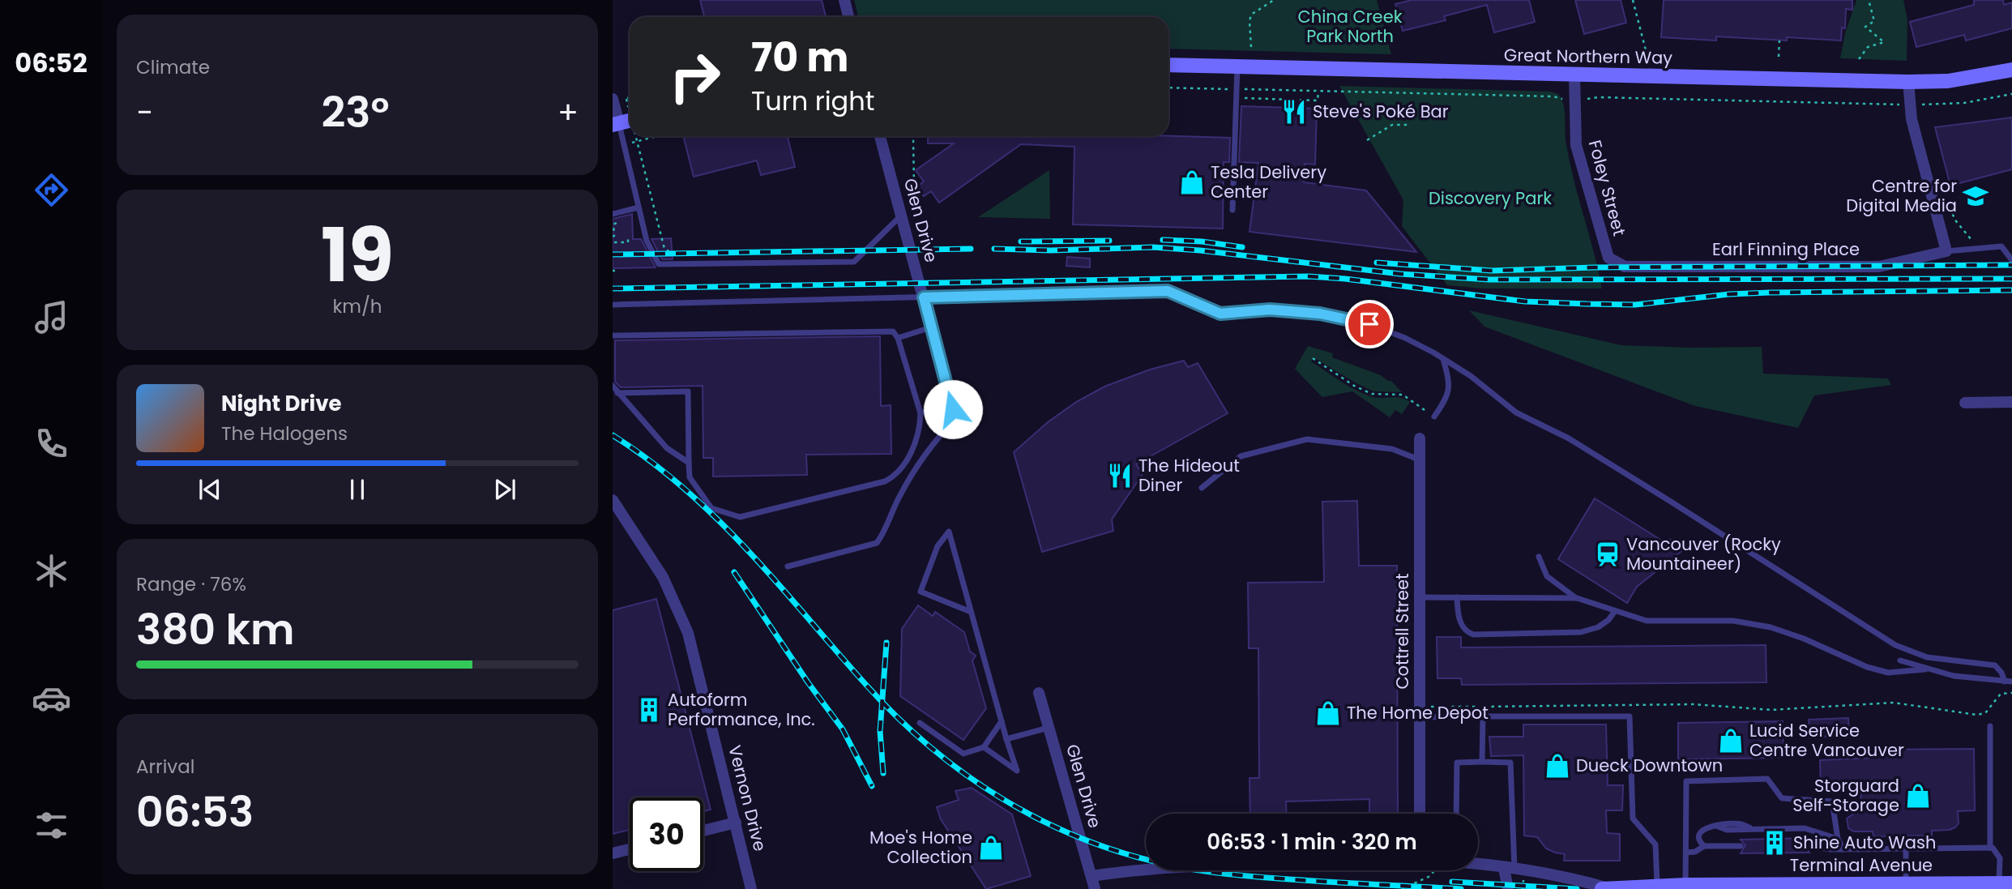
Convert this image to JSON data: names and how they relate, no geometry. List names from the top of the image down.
{
  "streets": {
    "main road": ["Great Northern Way", "Terminal Avenue"],
    "street": [
      "Foley Street",
      "Glen Drive",
      "Earl Finning Place",
      "Cottrell Street",
      "Vernon Drive"
    ]
  },
  "crossings": [
    ["Great Northern Way", "Foley Street"],
    ["Foley Street", "Earl Finning Place"]
  ],
  "parks": ["China Creek Park North", "Discovery Park"],
  "places": {
    "restaurant": ["Steve's Poké Bar", "The Hideout Diner"],
    "shop": [
      "Tesla Delivery Center",
      "The Home Depot",
      "Lucid Service Centre Vancouver",
      "Dueck Downtown",
      "Storguard Self-Storage",
      "Moe's Home Collection"
    ],
    "school or university": ["Centre for Digital Media"],
    "station": ["Vancouver (Rocky Mountaineer)"],
    "building": ["Autoform Performance, Inc.", "Shine Auto Wash"]
  },
  "page": {
    "tabs": "06:52",
    "tile": [
      "Climate",
      ["19", "km/h"],
      ["Range · 76%", "380 km"],
      ["Arrival", "06:53"]
    ],
    "turn": ["70 m", "Turn right"],
    "heat": ["−", "23°", "+"],
    "song": ["Night Drive", "The Halogens"],
    "limit": "30",
    "trip": "06:53 · 1 min · 320 m"
  }
}
